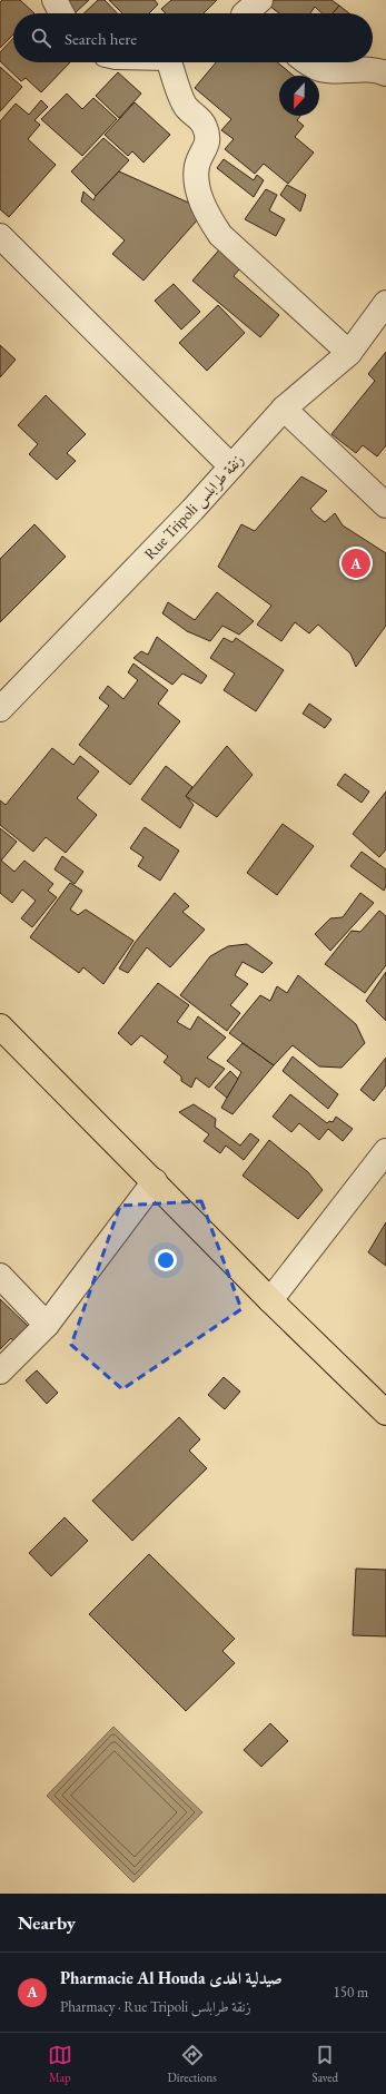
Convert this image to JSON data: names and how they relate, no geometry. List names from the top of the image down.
{
  "streets": {
    "street": ["Rue Tripoli زنقة طرابلس"]
  },
  "north": "bottom",
  "page": {
    "search": "Search here",
    "pins": "A",
    "heading": "Nearby",
    "list": [
      {
        "mark": "A",
        "name": "Pharmacie Al Houda صيدلية الهدى",
        "note": "Pharmacy · Rue Tripoli زنقة طرابلس",
        "value": "150 m"
      }
    ],
    "nav": ["Map", "Directions", "Saved"]
  }
}
